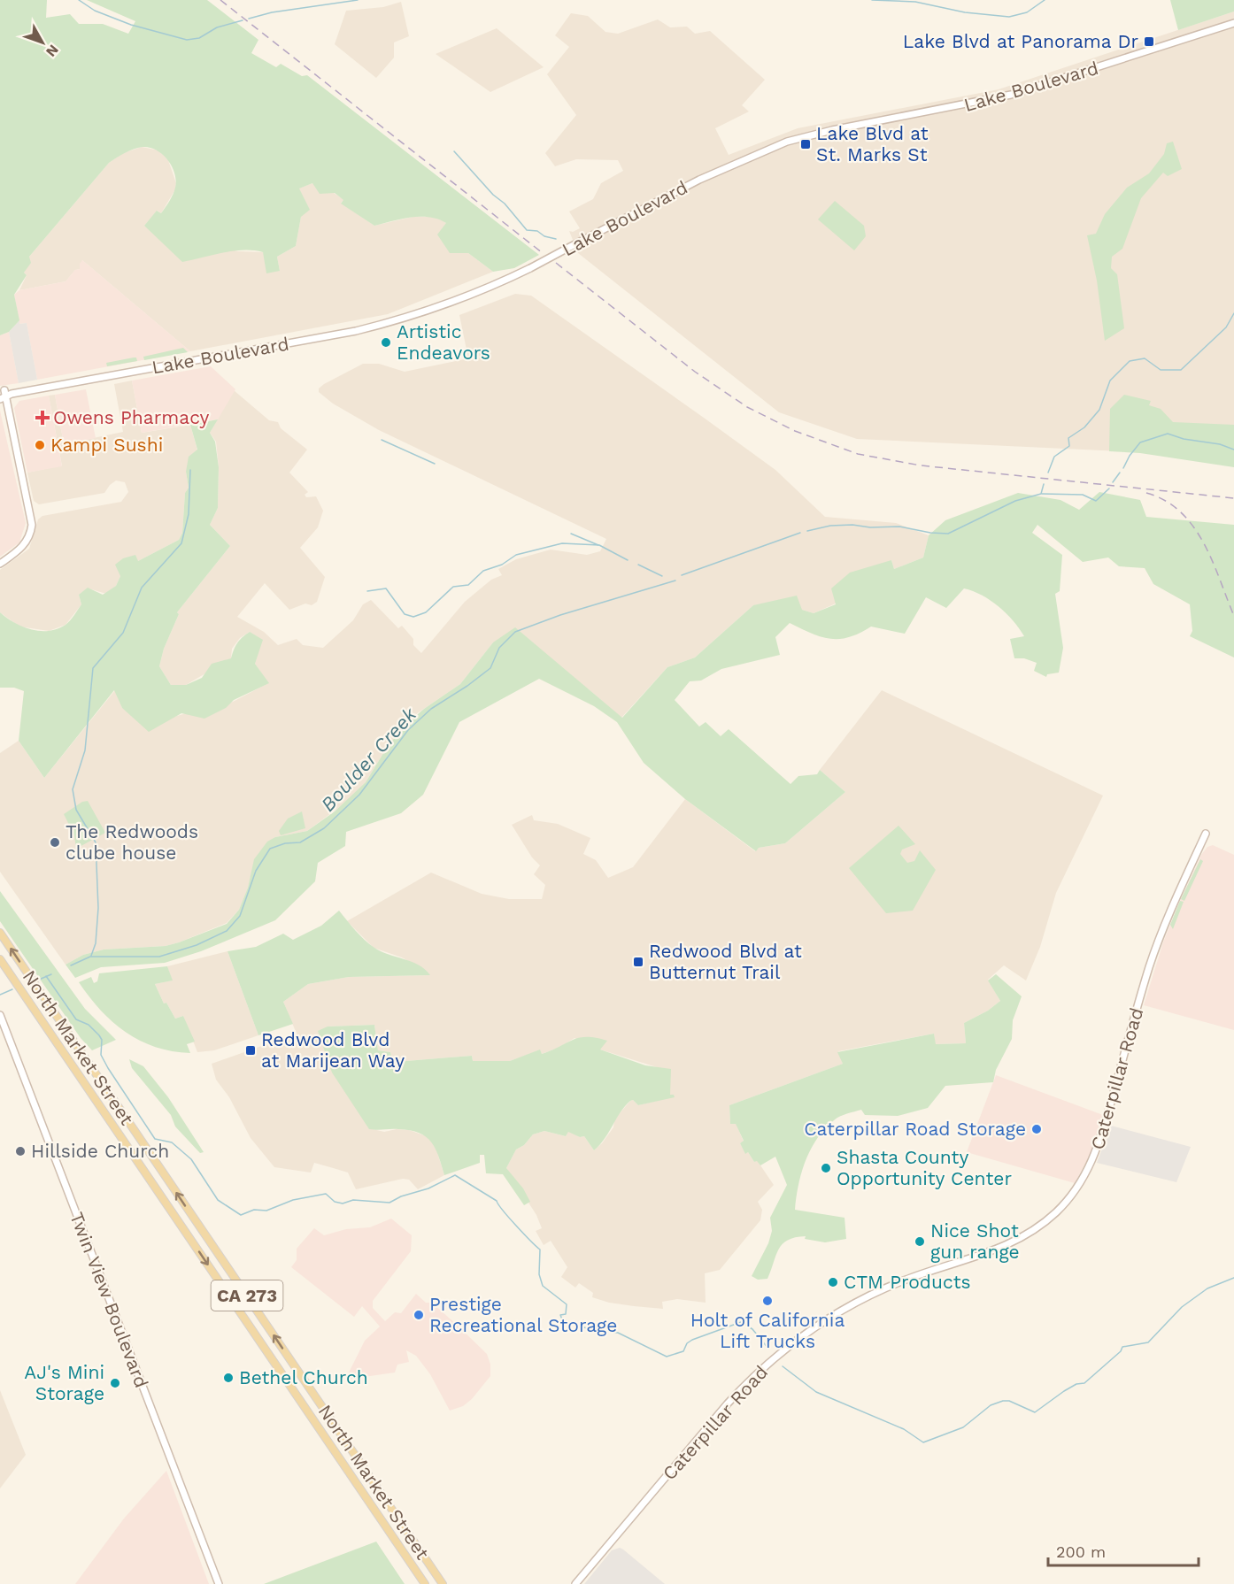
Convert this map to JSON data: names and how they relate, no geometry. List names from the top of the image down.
{
  "streets": {
    "main road": ["North Market Street", "CA 273"],
    "street": ["Lake Boulevard", "Caterpillar Road", "Twin View Boulevard"]
  },
  "water": ["Boulder Creek"],
  "places": {
    "transit": [
      "Lake Blvd at Panorama Dr",
      "Lake Blvd at St. Marks St",
      "Redwood Blvd at Butternut Trail",
      "Redwood Blvd at Marijean Way"
    ],
    "other": [
      "Artistic Endeavors",
      "Kampi Sushi",
      "The Redwoods clube house",
      "Caterpillar Road Storage",
      "Hillside Church",
      "Shasta County Opportunity Center",
      "Nice Shot gun range",
      "CTM Products",
      "Holt of California Lift Trucks",
      "Prestige Recreational Storage",
      "Bethel Church",
      "AJ's Mini Storage"
    ],
    "health": ["Owens Pharmacy"]
  },
  "scale_bar": "200 m",
  "north": "bottom right"
}
